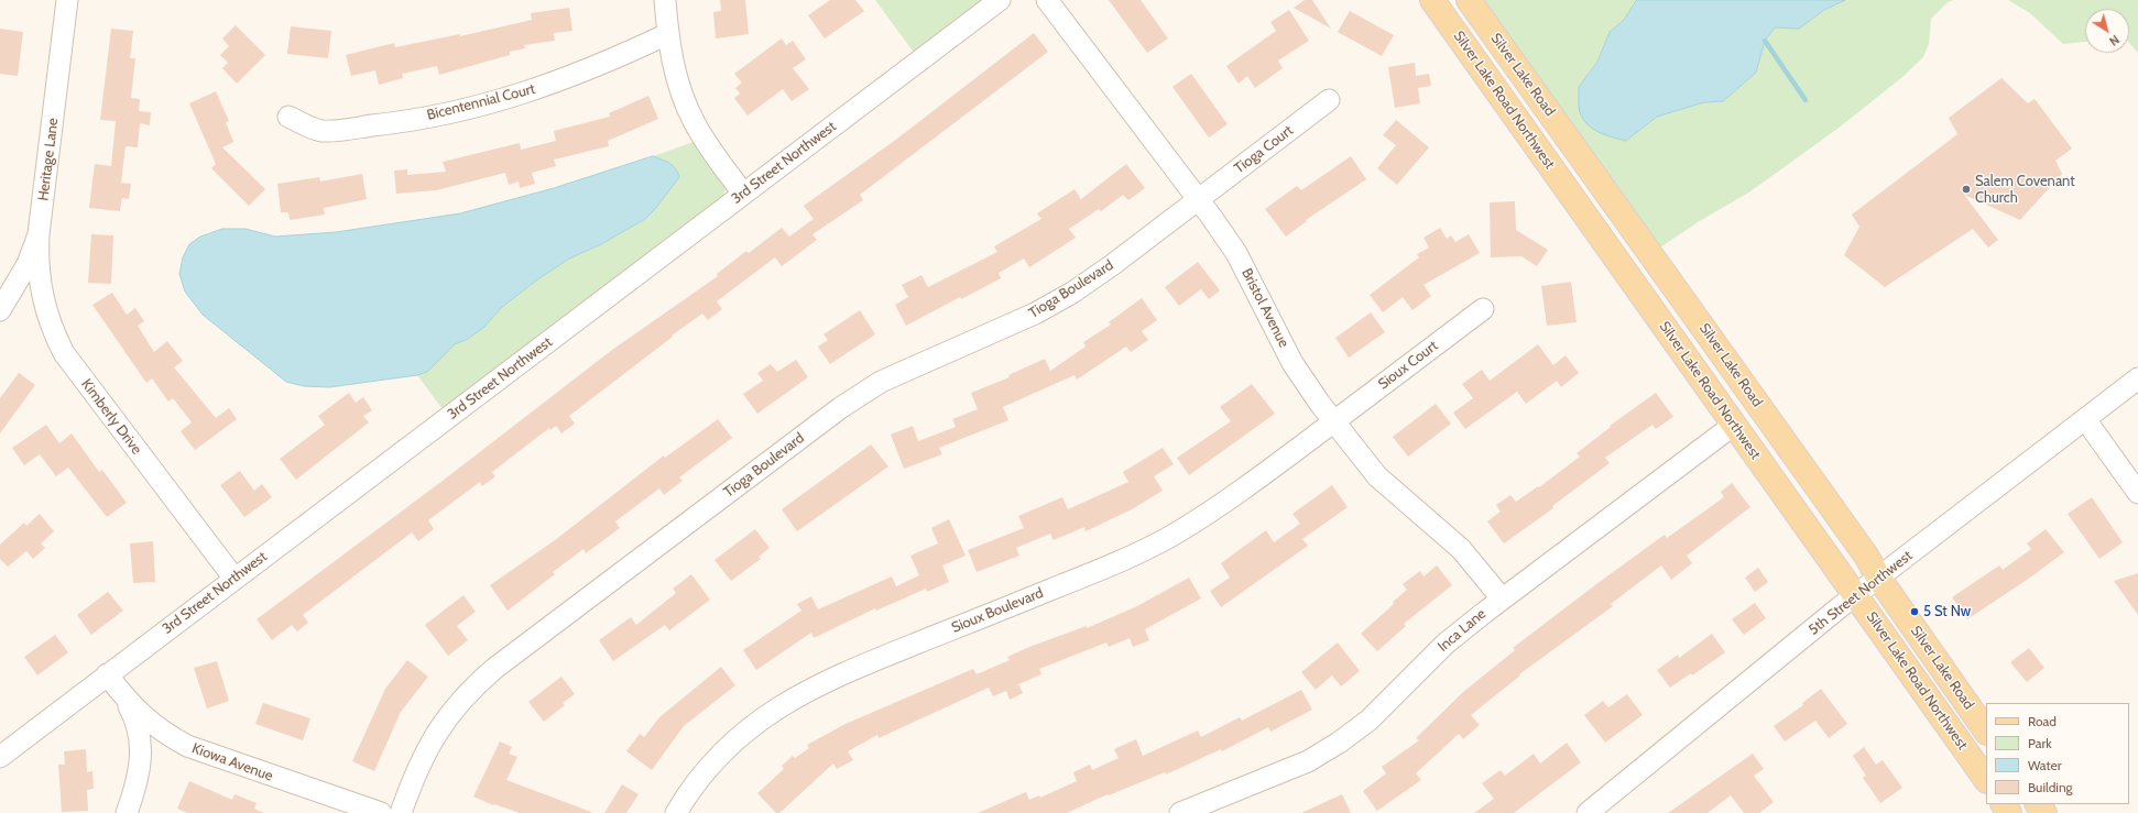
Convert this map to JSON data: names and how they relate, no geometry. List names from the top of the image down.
{
  "streets": {
    "main road": ["Silver Lake Road", "Silver Lake Road Northwest"],
    "street": [
      "Bicentennial Court",
      "Tioga Court",
      "Heritage Lane",
      "3rd Street Northwest",
      "Tioga Boulevard",
      "Bristol Avenue",
      "Sioux Court",
      "Kimberly Drive",
      "5th Street Northwest",
      "Sioux Boulevard",
      "Inca Lane",
      "Kiowa Avenue"
    ]
  },
  "crossings": [
    ["Silver Lake Road", "5th Street Northwest"],
    ["Silver Lake Road Northwest", "5th Street Northwest"],
    ["Silver Lake Road Northwest", "Inca Lane"],
    ["Tioga Court", "Tioga Boulevard"],
    ["Tioga Court", "Bristol Avenue"],
    ["Heritage Lane", "Kimberly Drive"],
    ["3rd Street Northwest", "Kimberly Drive"],
    ["3rd Street Northwest", "Kiowa Avenue"],
    ["Tioga Boulevard", "Bristol Avenue"],
    ["Bristol Avenue", "Sioux Court"],
    ["Bristol Avenue", "Sioux Boulevard"],
    ["Bristol Avenue", "Inca Lane"],
    ["Sioux Court", "Sioux Boulevard"]
  ],
  "places": ["Salem Covenant Church", "5 St Nw"],
  "legend": [
    "Road",
    "Park",
    "Water",
    "Building"
  ],
  "north": "bottom right"
}
